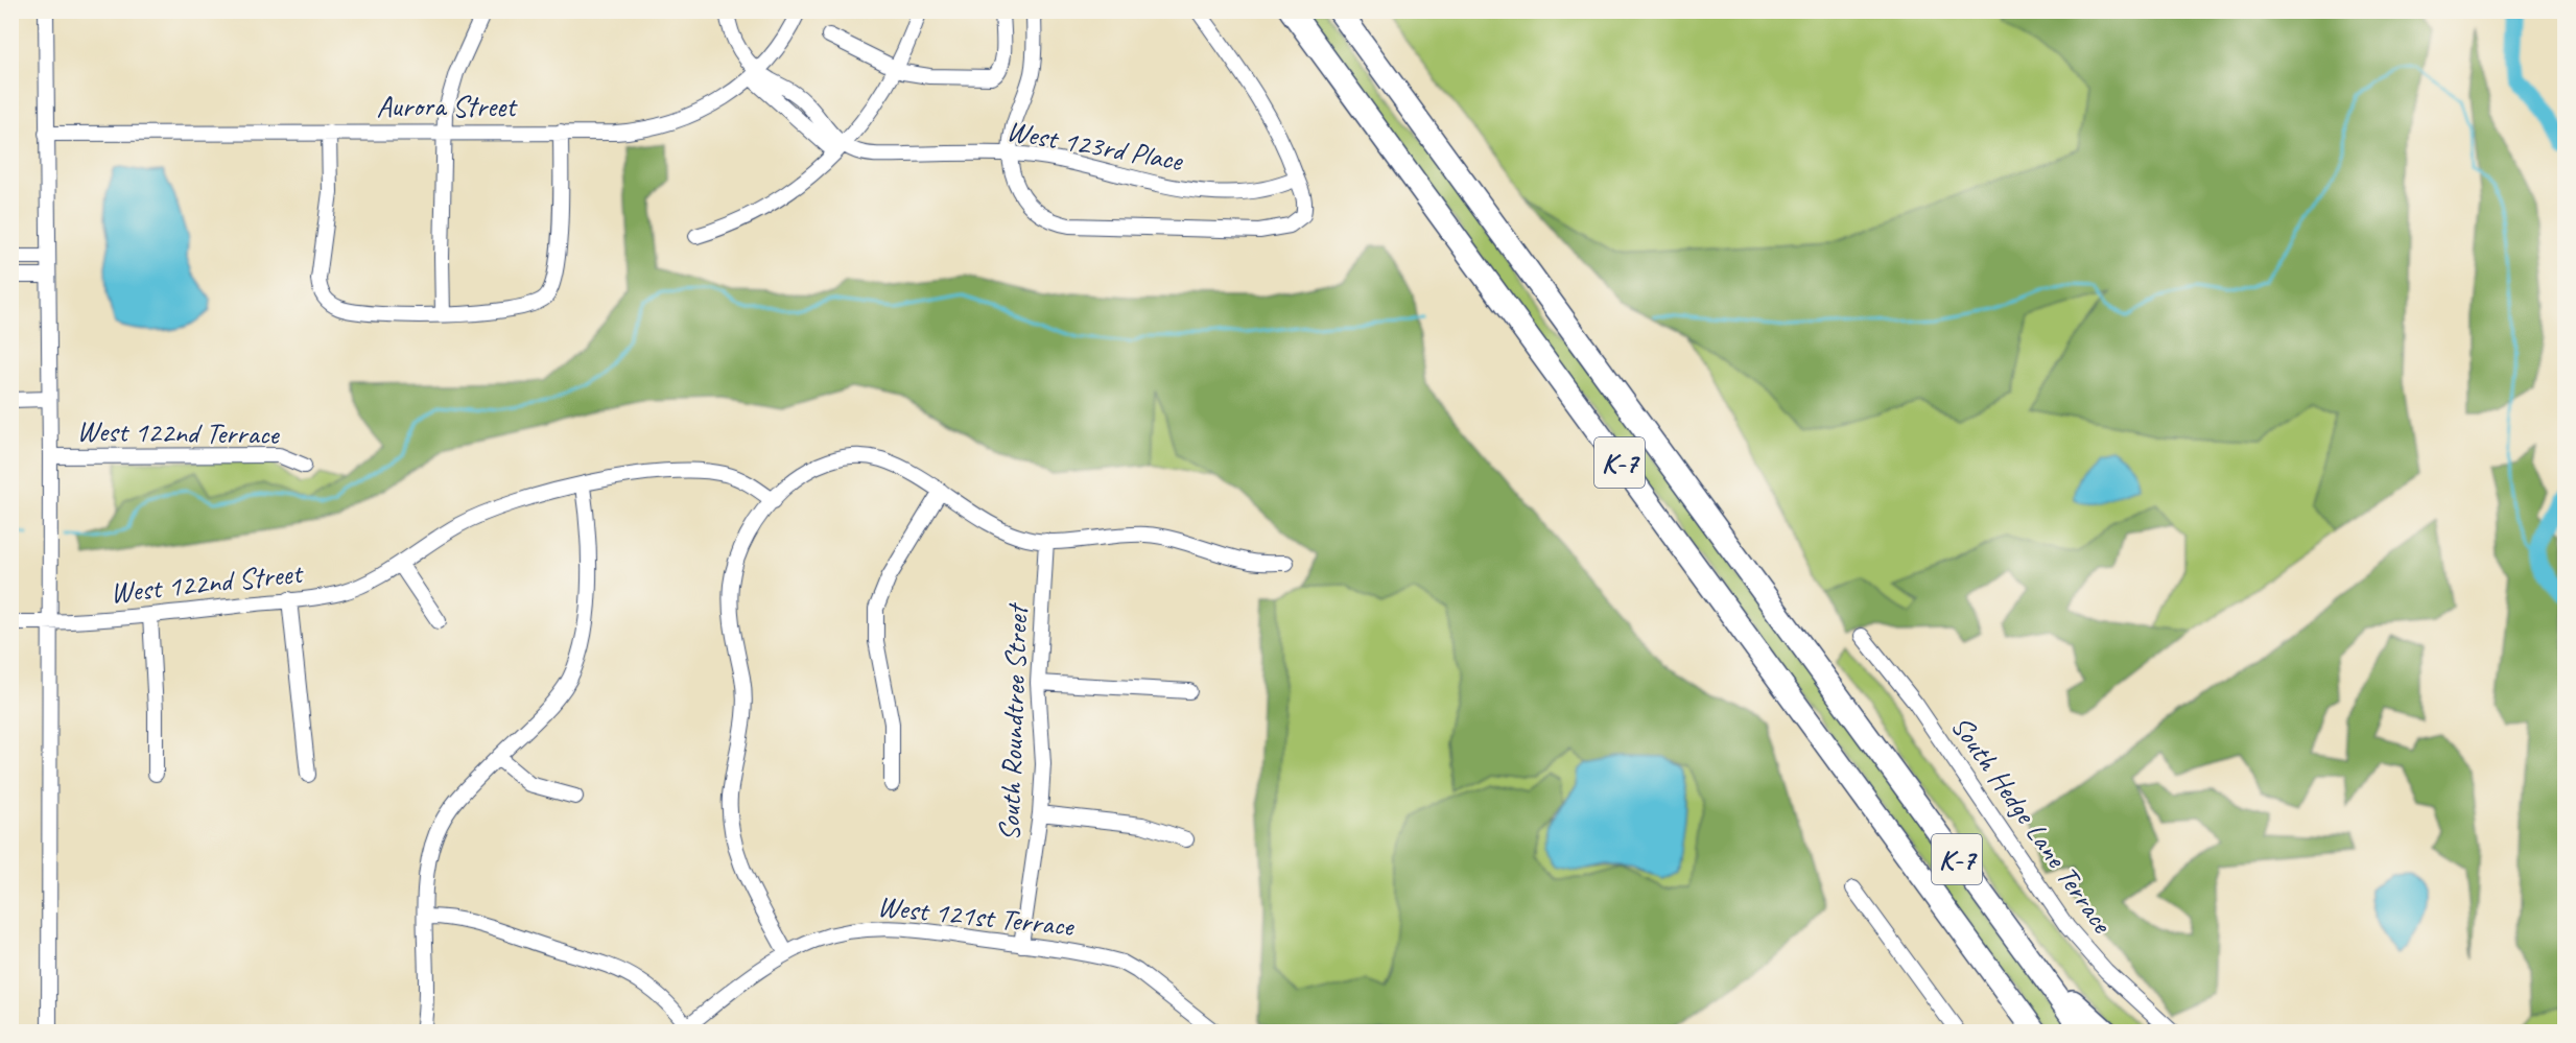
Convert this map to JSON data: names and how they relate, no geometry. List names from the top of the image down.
{
  "streets": {
    "highway": ["K-7"],
    "street": [
      "Aurora Street",
      "West 123rd Place",
      "West 122nd Terrace",
      "West 122nd Street",
      "South Roundtree Street",
      "South Hedge Lane Terrace",
      "West 121st Terrace"
    ]
  },
  "crossings": [
    ["Aurora Street", "West 123rd Place"],
    ["South Roundtree Street", "West 121st Terrace"]
  ]
}
